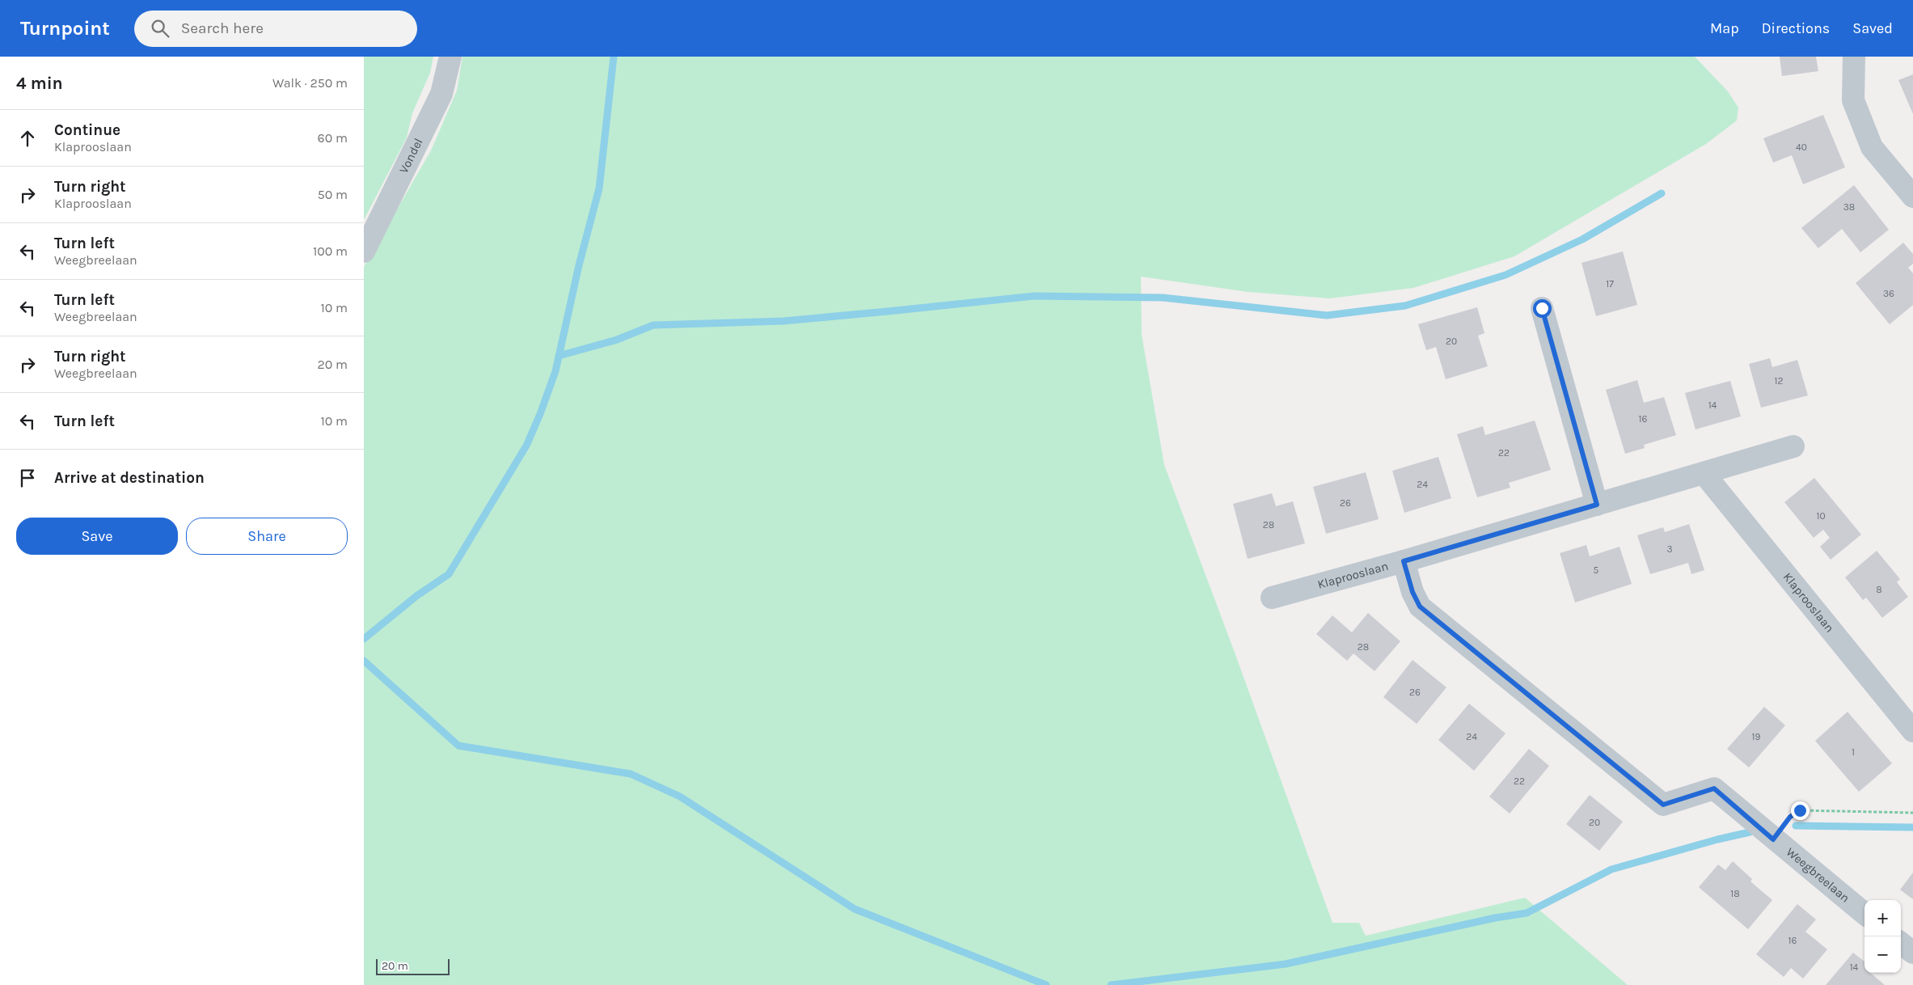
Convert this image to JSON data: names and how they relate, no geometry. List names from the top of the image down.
{
  "streets": {
    "street": ["Vondel", "Klaprooslaan", "Weegbreelaan"]
  },
  "crossings": [
    ["Klaprooslaan", "Weegbreelaan"]
  ],
  "house_numbers": [
    "40",
    "38",
    "17",
    "36",
    "20",
    "12",
    "14",
    "16",
    "22",
    "24",
    "26",
    "10",
    "28",
    "3",
    "5",
    "8",
    "28",
    "26",
    "24",
    "19",
    "1",
    "22",
    "20",
    "18",
    "16",
    "14"
  ],
  "scale_bar": "20 m",
  "page": {
    "header": "Turnpoint",
    "search": "Search here",
    "nav": ["Map", "Directions", "Saved"],
    "heading": ["4 min", "Walk · 250 m"],
    "list": [
      ["Continue", "Klaprooslaan", "60 m"],
      ["Turn right", "Klaprooslaan", "50 m"],
      ["Turn left", "Weegbreelaan", "100 m"],
      ["Turn left", "Weegbreelaan", "10 m"],
      ["Turn right", "Weegbreelaan", "20 m"],
      ["Turn left", "10 m"],
      "Arrive at destination"
    ],
    "buttons": ["Save", "Share"],
    "map_buttons": ["+", "−"],
    "scale": "20 m"
  }
}
